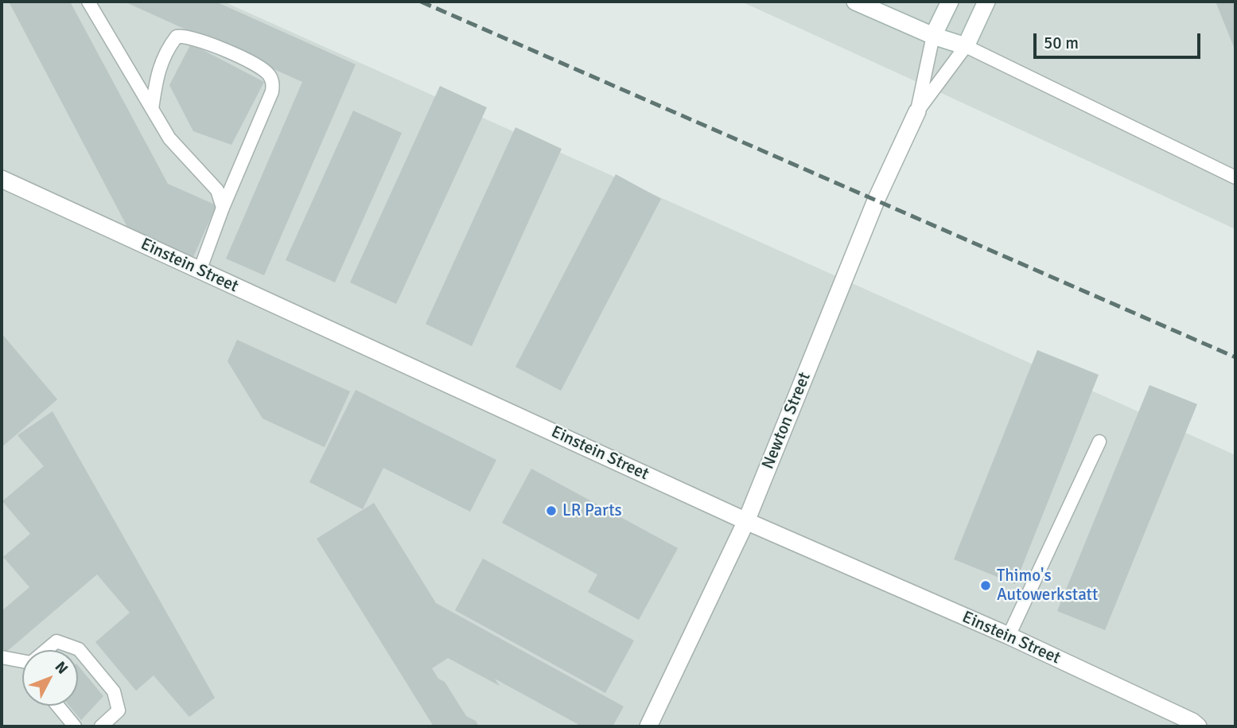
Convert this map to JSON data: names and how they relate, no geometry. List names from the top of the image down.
{
  "streets": {
    "street": ["Einstein Street", "Newton Street"]
  },
  "crossings": [
    ["Einstein Street", "Newton Street"]
  ],
  "places": ["LR Parts", "Thimo's Autowerkstatt"],
  "scale_bar": "50 m",
  "north": "top right"
}
